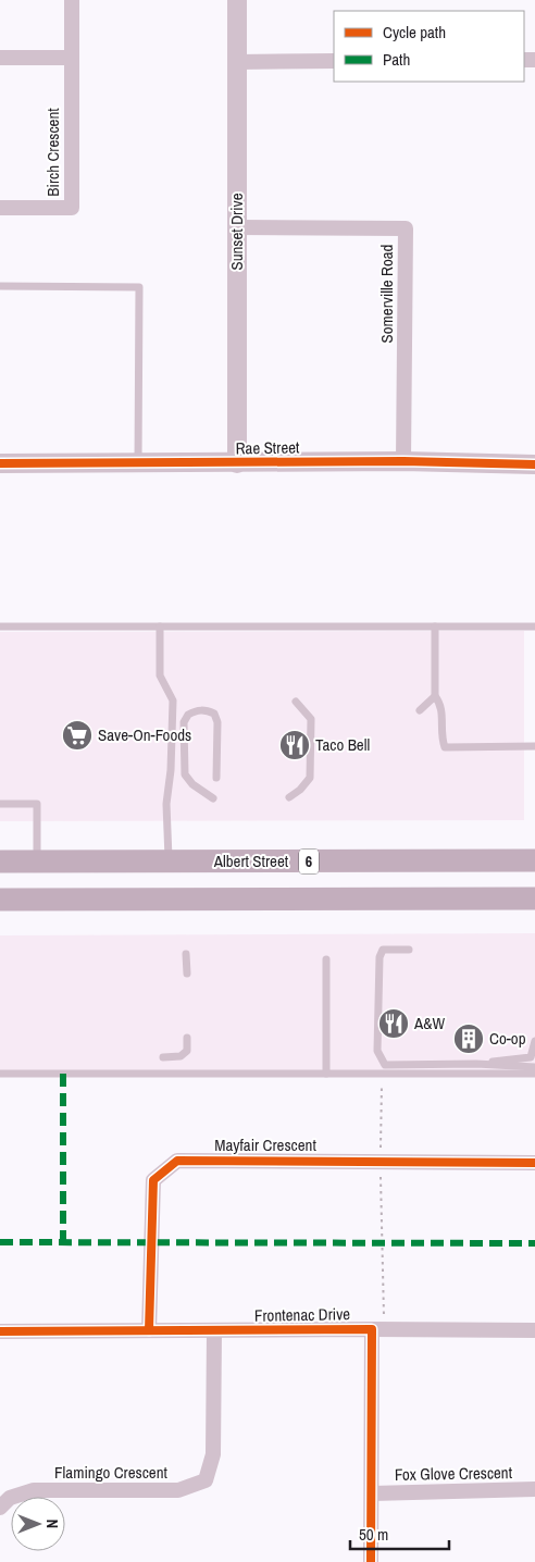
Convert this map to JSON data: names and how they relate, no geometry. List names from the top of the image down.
{
  "streets": {
    "main road": ["Albert Street", "6"],
    "street": [
      "Birch Crescent",
      "Sunset Drive",
      "Somerville Road",
      "Rae Street",
      "Mayfair Crescent",
      "Frontenac Drive",
      "Flamingo Crescent",
      "Fox Glove Crescent"
    ]
  },
  "crossings": [
    ["Sunset Drive", "Somerville Road"],
    ["Sunset Drive", "Rae Street"],
    ["Somerville Road", "Rae Street"],
    ["Mayfair Crescent", "Frontenac Drive"],
    ["Frontenac Drive", "Flamingo Crescent"],
    ["Frontenac Drive", "Fox Glove Crescent"]
  ],
  "places": {
    "supermarket": ["Save-On-Foods"],
    "restaurant": ["Taco Bell", "A&W"],
    "building": ["Co-op"]
  },
  "legend": ["Cycle path", "Path"],
  "scale_bar": "50 m",
  "north": "right"
}
